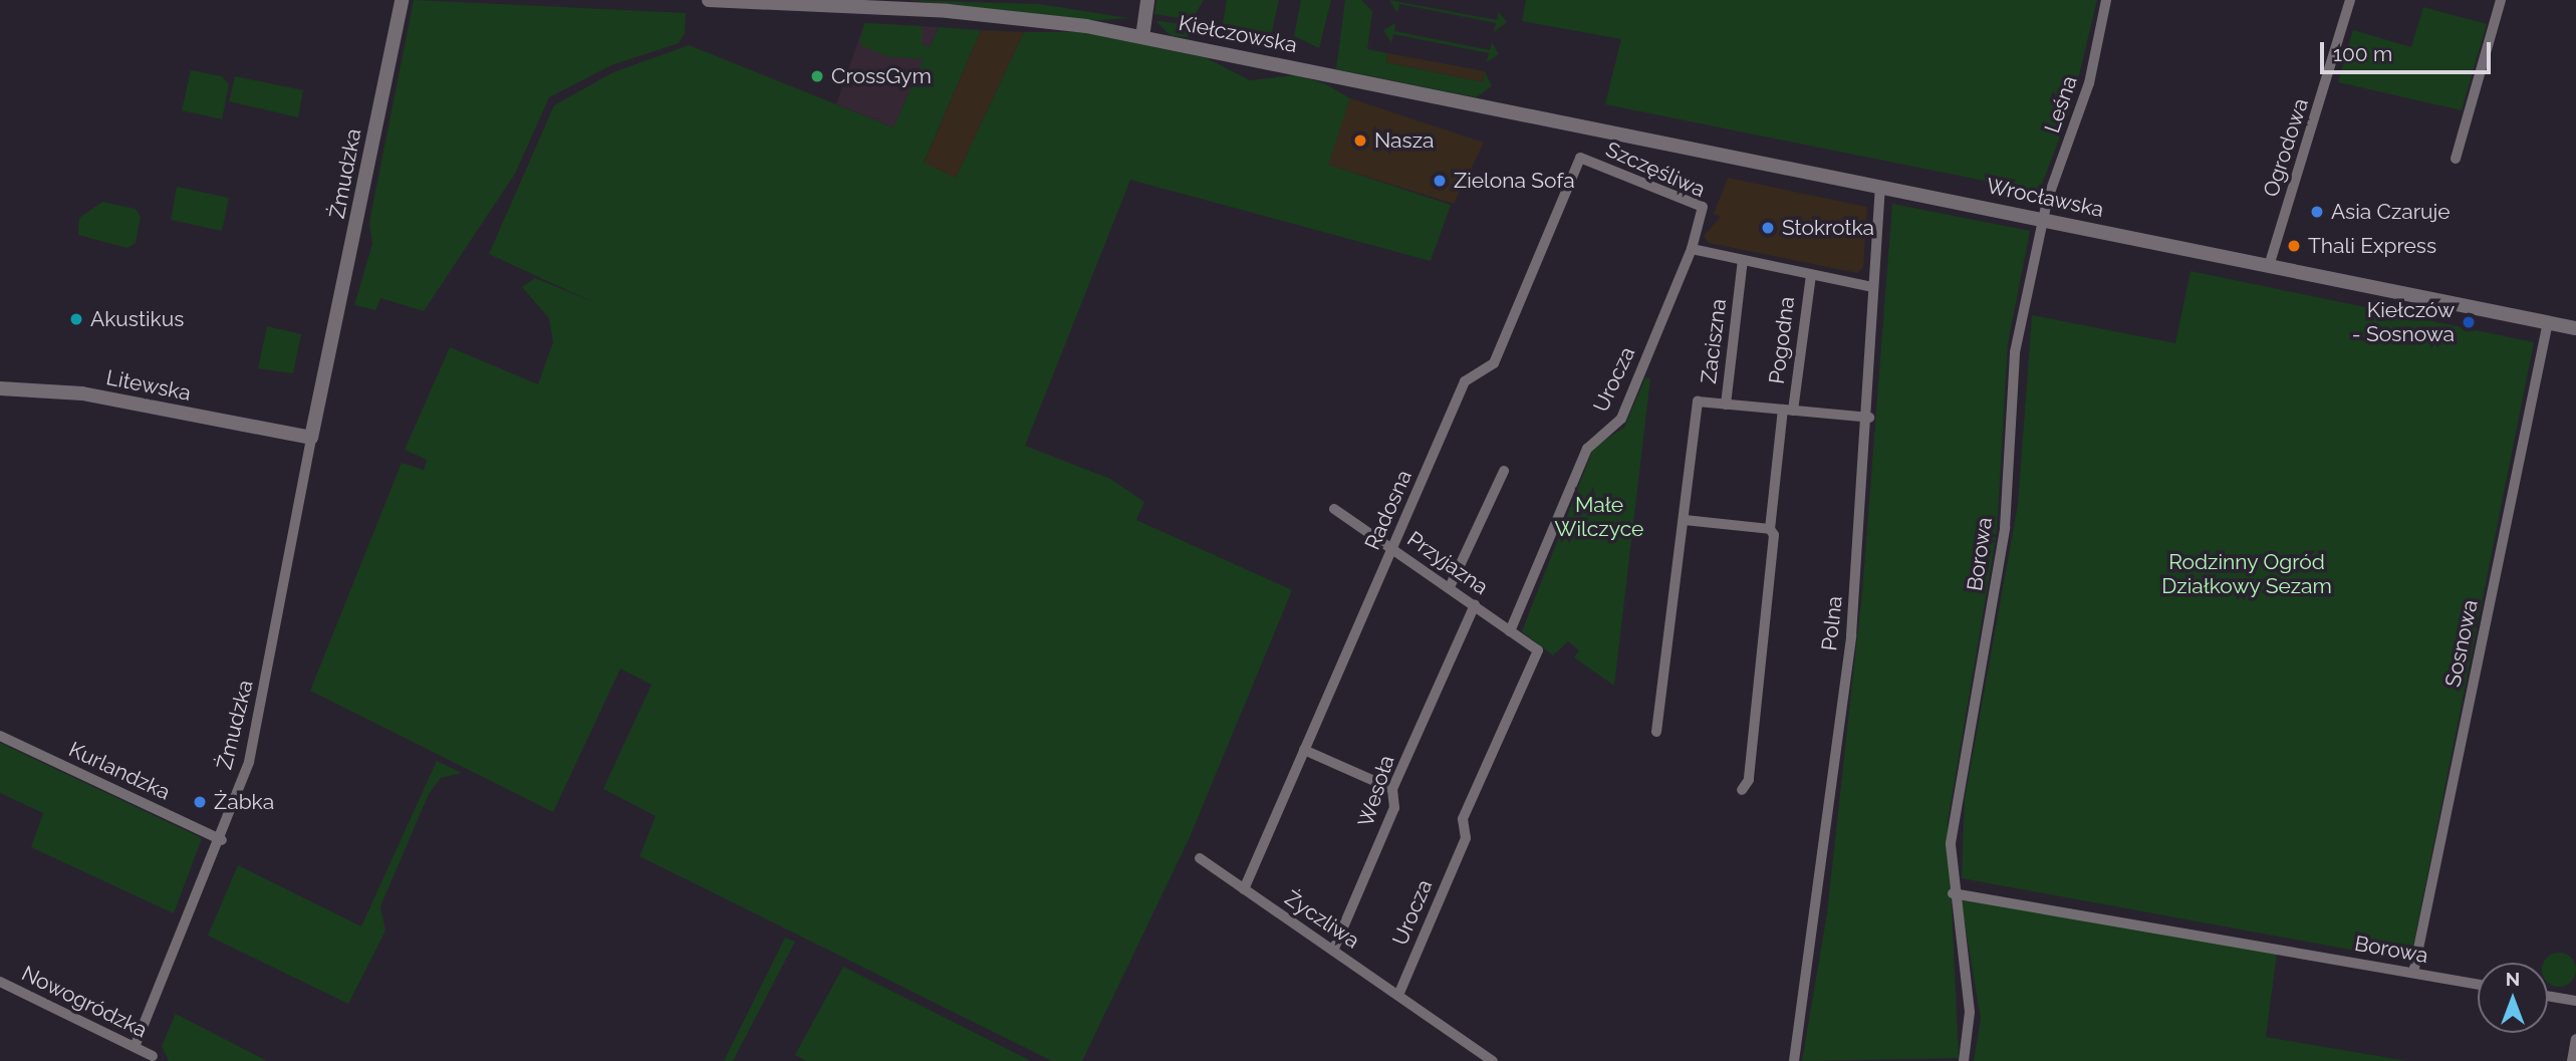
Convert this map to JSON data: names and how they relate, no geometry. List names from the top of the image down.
{
  "streets": {
    "street": [
      "Kiełczowska",
      "Leśna",
      "Ogrodowa",
      "Szczęśliwa",
      "Żmudzka",
      "Wrocławska",
      "Pogodna",
      "Zaciszna",
      "Urocza",
      "Litewska",
      "Radosna",
      "Borowa",
      "Przyjazna",
      "Polna",
      "Sosnowa",
      "Kurlandzka",
      "Wesoła",
      "Życzliwa",
      "Nowogródzka"
    ]
  },
  "crossings": [
    ["Kiełczowska", "Wrocławska"],
    ["Leśna", "Wrocławska"],
    ["Leśna", "Borowa"],
    ["Ogrodowa", "Wrocławska"],
    ["Szczęśliwa", "Urocza"],
    ["Szczęśliwa", "Radosna"],
    ["Żmudzka", "Litewska"],
    ["Żmudzka", "Kurlandzka"],
    ["Żmudzka", "Nowogródzka"],
    ["Wrocławska", "Borowa"],
    ["Wrocławska", "Polna"],
    ["Wrocławska", "Sosnowa"],
    ["Urocza", "Przyjazna"],
    ["Urocza", "Życzliwa"],
    ["Radosna", "Przyjazna"],
    ["Radosna", "Życzliwa"],
    ["Borowa", "Sosnowa"],
    ["Przyjazna", "Wesoła"],
    ["Wesoła", "Życzliwa"]
  ],
  "parks": ["Małe Wilczyce", "Rodzinny Ogród Działkowy Sezam"],
  "places": [
    "CrossGym",
    "Nasza",
    "Zielona Sofa",
    "Asia Czaruje",
    "Stokrotka",
    "Thali Express",
    "Akustikus",
    "Kiełczów - Sosnowa",
    "Żabka"
  ],
  "scale_bar": "100 m",
  "north": "top"
}
